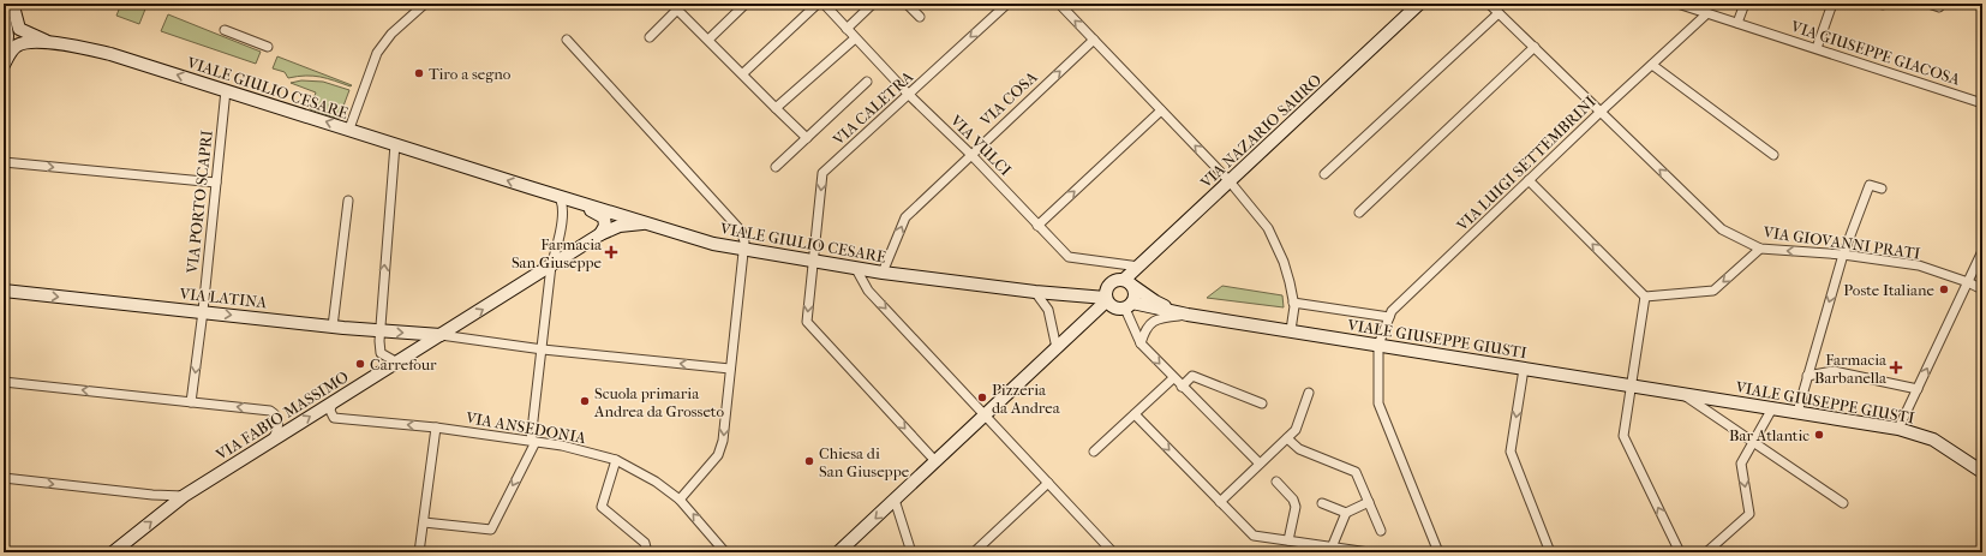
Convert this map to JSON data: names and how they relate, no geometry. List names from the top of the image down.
{
  "streets": {
    "main road": [
      "VIALE GIULIO CESARE",
      "VIA NAZARIO SAURO",
      "VIA LATINA",
      "VIALE GIUSEPPE GIUSTI",
      "VIA FABIO MASSIMO"
    ],
    "street": [
      "VIA GIUSEPPE GIACOSA",
      "VIA COSA",
      "VIA CALETRA",
      "VIA VULCI",
      "VIA LUIGI SETTEMBRINI",
      "VIA PORTO SCAPRI",
      "VIA GIOVANNI PRATI",
      "VIA ANSEDONIA"
    ]
  },
  "crossings": [
    ["VIA GIUSEPPE GIACOSA", "VIA LUIGI SETTEMBRINI"],
    ["VIALE GIULIO CESARE", "VIA COSA"],
    ["VIALE GIULIO CESARE", "VIA CALETRA"],
    ["VIALE GIULIO CESARE", "VIA NAZARIO SAURO"],
    ["VIALE GIULIO CESARE", "VIA PORTO SCAPRI"],
    ["VIALE GIULIO CESARE", "VIALE GIUSEPPE GIUSTI"],
    ["VIALE GIULIO CESARE", "VIA FABIO MASSIMO"],
    ["VIA COSA", "VIA VULCI"],
    ["VIA CALETRA", "VIA VULCI"],
    ["VIA NAZARIO SAURO", "VIA VULCI"],
    ["VIA NAZARIO SAURO", "VIALE GIUSEPPE GIUSTI"],
    ["VIA LUIGI SETTEMBRINI", "VIA GIOVANNI PRATI"],
    ["VIA LUIGI SETTEMBRINI", "VIALE GIUSEPPE GIUSTI"],
    ["VIA PORTO SCAPRI", "VIA LATINA"],
    ["VIA LATINA", "VIA FABIO MASSIMO"],
    ["VIA FABIO MASSIMO", "VIA ANSEDONIA"]
  ],
  "one_way": [
    "VIALE GIULIO CESARE",
    "VIA COSA",
    "VIA GIOVANNI PRATI",
    "VIA LATINA",
    "VIA FABIO MASSIMO",
    "VIA ANSEDONIA"
  ],
  "places": {
    "other": [
      "Tiro a segno",
      "Poste Italiane",
      "Carrefour",
      "Pizzeria da Andrea",
      "Scuola primaria Andrea da Grosseto",
      "Bar Atlantic",
      "Chiesa di San Giuseppe"
    ],
    "health": ["Farmacia San Giuseppe", "Farmacia Barbanella"]
  }
}
